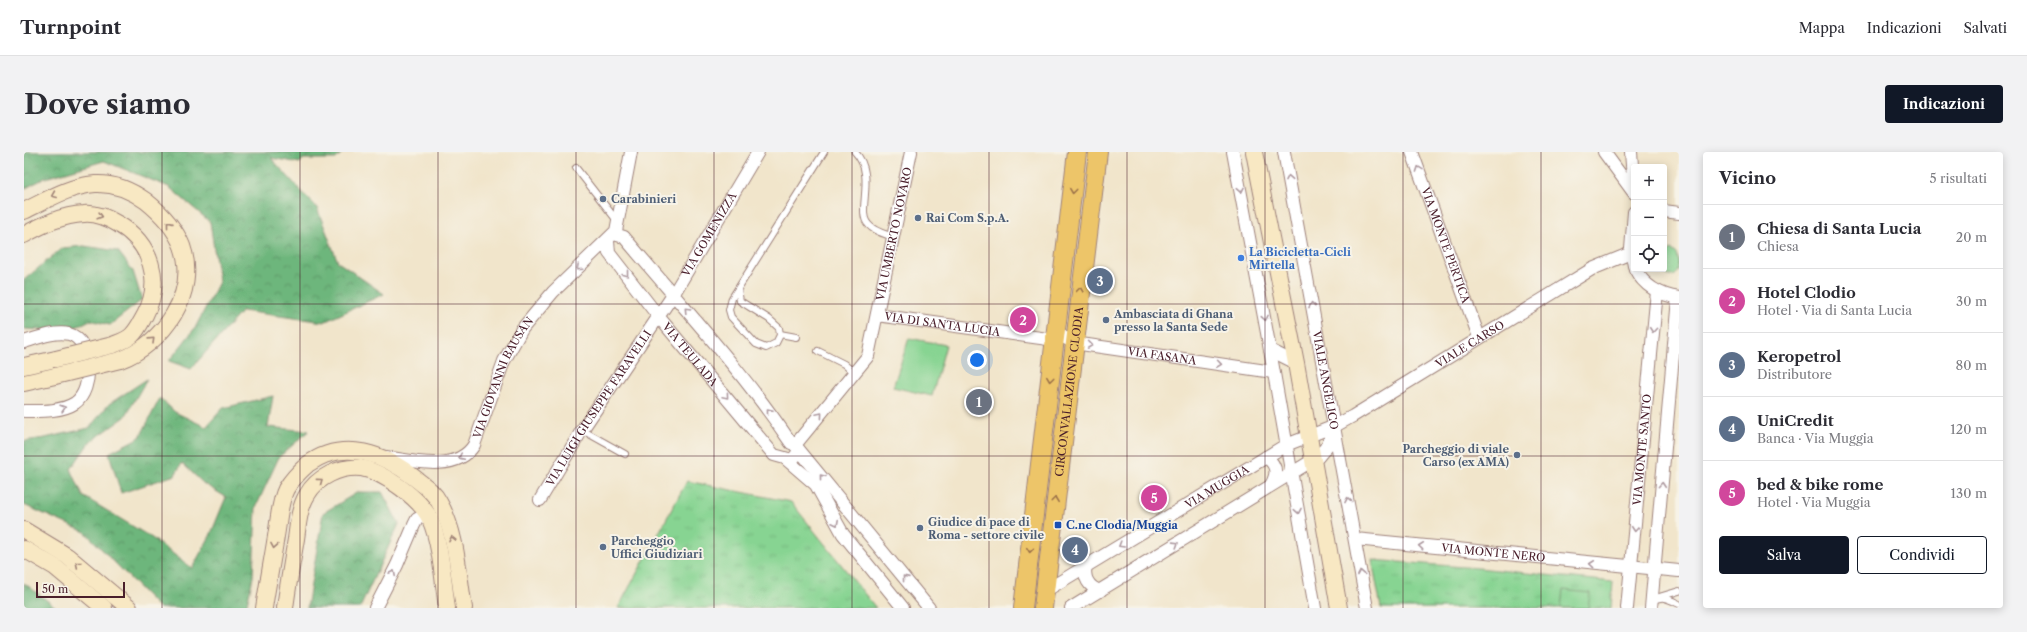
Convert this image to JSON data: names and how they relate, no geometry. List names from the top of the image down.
{
  "streets": {
    "main road": ["CIRCONVALLAZIONE CLODIA"],
    "street": [
      "VIA GOMENIZZA",
      "VIA UMBERTO NOVARO",
      "VIA MONTE PERTICA",
      "VIA DI SANTA LUCIA",
      "VIALE CARSO",
      "VIA TEULADA",
      "VIA FASANA",
      "VIA GIOVANNI BAUSAN",
      "VIALE ANGELICO",
      "VIA LUIGI GIUSEPPE FARAVELLI",
      "VIA MONTE SANTO",
      "VIA MUGGIA",
      "VIA MONTE NERO"
    ]
  },
  "crossings": [
    ["VIA GOMENIZZA", "VIA TEULADA"],
    ["VIA GOMENIZZA", "VIA LUIGI GIUSEPPE FARAVELLI"],
    ["VIA UMBERTO NOVARO", "VIA DI SANTA LUCIA"],
    ["VIA UMBERTO NOVARO", "VIA TEULADA"],
    ["VIA MONTE PERTICA", "VIALE CARSO"],
    ["VIA DI SANTA LUCIA", "VIA FASANA"],
    ["VIA DI SANTA LUCIA", "CIRCONVALLAZIONE CLODIA"],
    ["VIALE CARSO", "VIALE ANGELICO"],
    ["VIALE CARSO", "VIA MUGGIA"],
    ["VIA TEULADA", "VIA GIOVANNI BAUSAN"],
    ["VIA TEULADA", "VIA LUIGI GIUSEPPE FARAVELLI"],
    ["VIA FASANA", "CIRCONVALLAZIONE CLODIA"],
    ["VIALE ANGELICO", "VIA MONTE NERO"],
    ["CIRCONVALLAZIONE CLODIA", "VIA MUGGIA"],
    ["VIA MONTE SANTO", "VIA MONTE NERO"]
  ],
  "one_way": [
    "VIA MONTE PERTICA",
    "VIA FASANA",
    "VIA GIOVANNI BAUSAN",
    "VIA MONTE NERO"
  ],
  "places": {
    "other": [
      "Carabinieri",
      "Rai Com S.p.A.",
      "La Bicicletta-Cicli Mirtella",
      "Ambasciata di Ghana presso la Santa Sede",
      "Parcheggio di viale Carso (ex AMA)",
      "Giudice di pace di Roma - settore civile",
      "Parcheggio Uffici Giudiziari"
    ],
    "transit": ["C.ne Clodia/Muggia"]
  },
  "scale_bar": "50 m",
  "page": {
    "header": "Turnpoint",
    "nav": ["Mappa", "Indicazioni", "Salvati"],
    "buttons": [
      "Indicazioni",
      ["Salva", "Condividi"]
    ],
    "title": "Dove siamo",
    "heading": ["Vicino", "5 risultati"],
    "map_buttons": ["+", "−"],
    "list": [
      {
        "mark": "1",
        "name": "Chiesa di Santa Lucia",
        "note": "Chiesa",
        "value": "20 m"
      },
      {
        "mark": "2",
        "name": "Hotel Clodio",
        "note": "Hotel · Via di Santa Lucia",
        "value": "30 m"
      },
      {
        "mark": "3",
        "name": "Keropetrol",
        "note": "Distributore",
        "value": "80 m"
      },
      {
        "mark": "4",
        "name": "UniCredit",
        "note": "Banca · Via Muggia",
        "value": "120 m"
      },
      {
        "mark": "5",
        "name": "bed & bike rome",
        "note": "Hotel · Via Muggia",
        "value": "130 m"
      }
    ],
    "pins": [
      "3",
      "2",
      "1",
      "5",
      "4"
    ],
    "scale": "50 m"
  }
}
